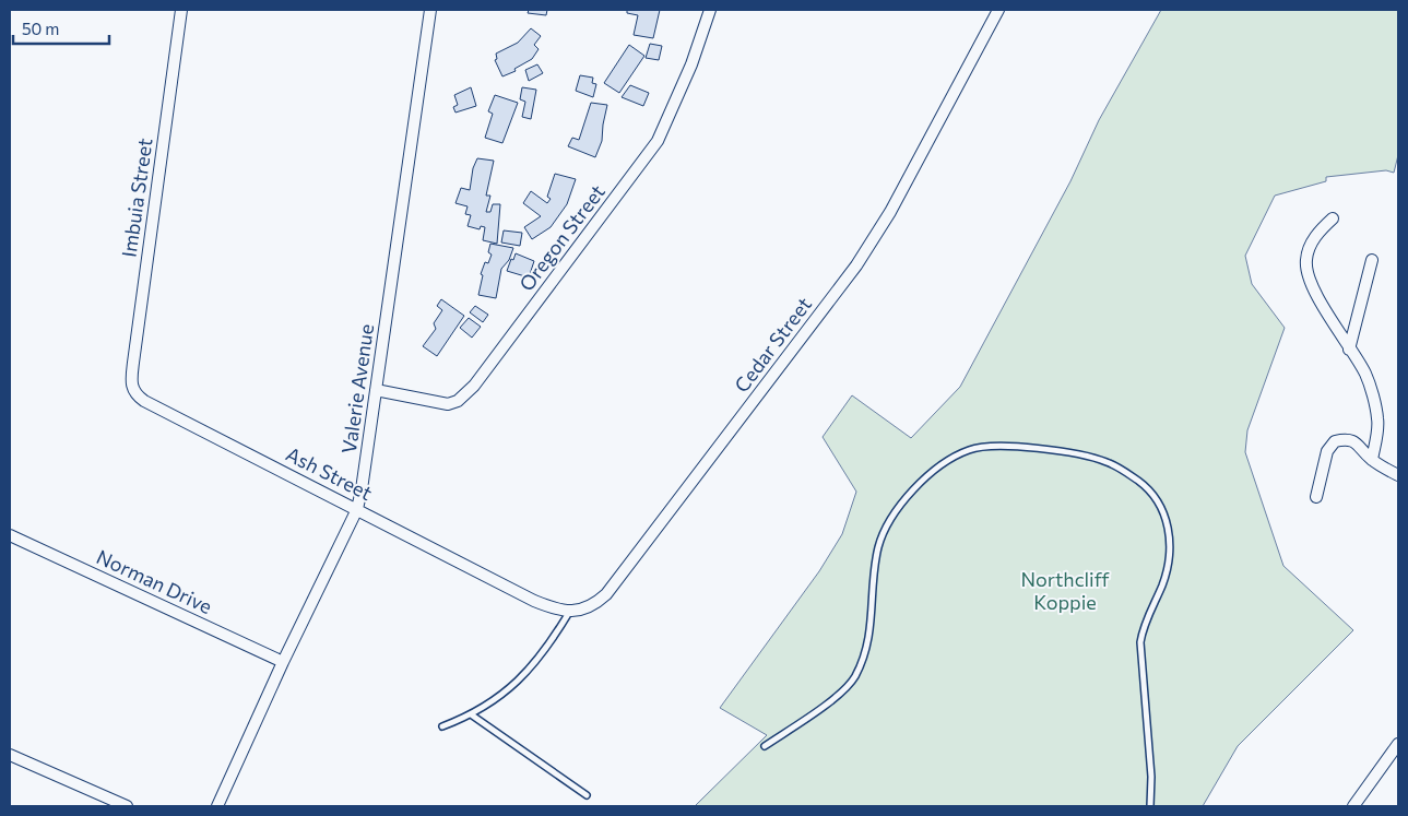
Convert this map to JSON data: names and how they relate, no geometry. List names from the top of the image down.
{
  "streets": {
    "street": [
      "Imbuia Street",
      "Oregon Street",
      "Cedar Street",
      "Valerie Avenue",
      "Ash Street",
      "Norman Drive"
    ]
  },
  "crossings": [
    ["Imbuia Street", "Ash Street"],
    ["Oregon Street", "Valerie Avenue"],
    ["Cedar Street", "Ash Street"],
    ["Valerie Avenue", "Ash Street"],
    ["Valerie Avenue", "Norman Drive"]
  ],
  "parks": ["Northcliff Koppie"],
  "scale_bar": "50 m"
}
